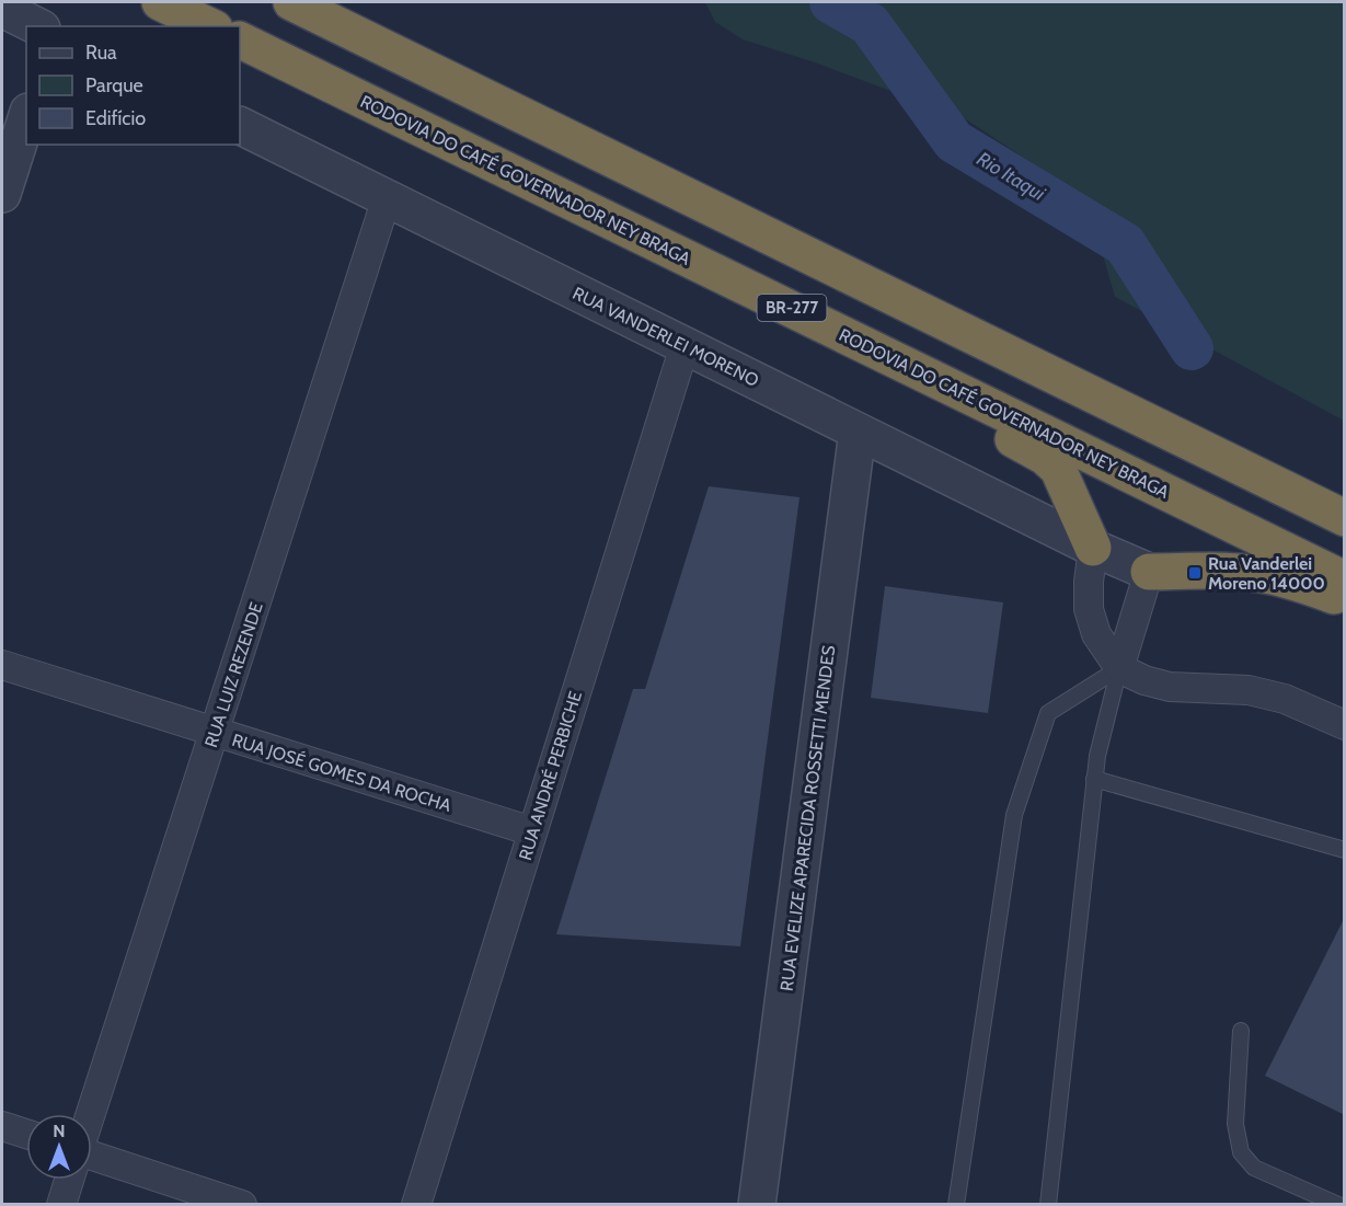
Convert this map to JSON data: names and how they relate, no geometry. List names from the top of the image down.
{
  "streets": {
    "highway": ["RODOVIA DO CAFÉ GOVERNADOR NEY BRAGA", "BR-277"],
    "street": [
      "RUA VANDERLEI MORENO",
      "RUA LUIZ REZENDE",
      "RUA JOSÉ GOMES DA ROCHA",
      "RUA ANDRÉ PERBICHE",
      "RUA EVELIZE APARECIDA ROSSETTI MENDES"
    ]
  },
  "crossings": [
    ["RUA VANDERLEI MORENO", "RUA LUIZ REZENDE"],
    ["RUA VANDERLEI MORENO", "RUA ANDRÉ PERBICHE"],
    ["RUA VANDERLEI MORENO", "RUA EVELIZE APARECIDA ROSSETTI MENDES"],
    ["RUA LUIZ REZENDE", "RUA JOSÉ GOMES DA ROCHA"],
    ["RUA JOSÉ GOMES DA ROCHA", "RUA ANDRÉ PERBICHE"]
  ],
  "water": ["Rio Itaqui"],
  "places": {
    "transit": ["Rua Vanderlei Moreno 14000"]
  },
  "legend": ["Rua", "Parque", "Edifício"],
  "north": "top"
}
